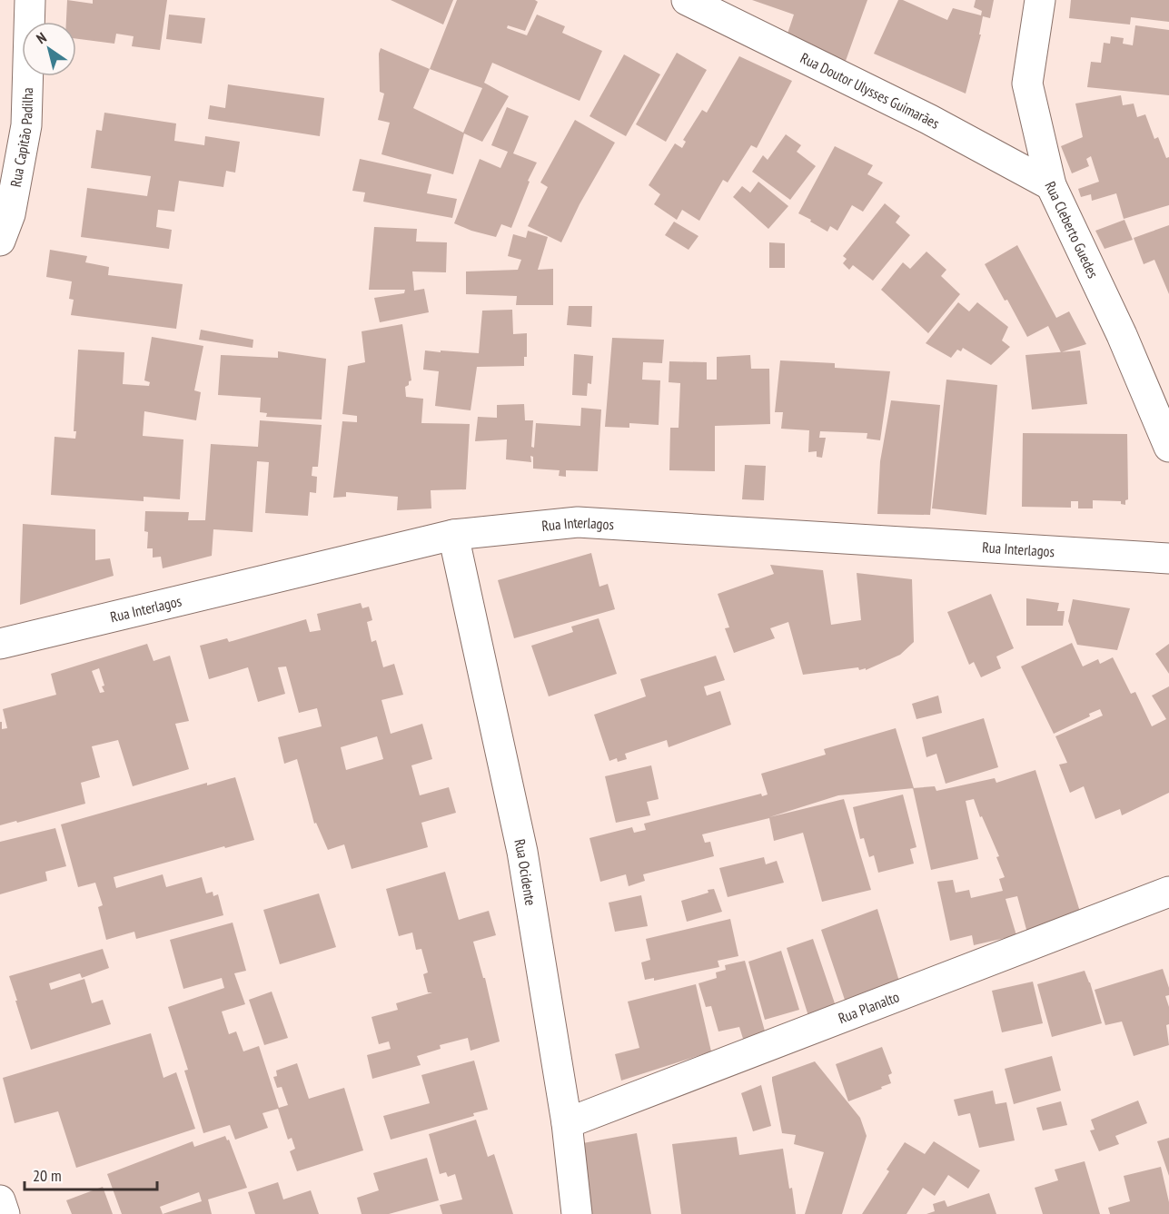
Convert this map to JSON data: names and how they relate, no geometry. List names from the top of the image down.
{
  "streets": {
    "street": [
      "Rua Doutor Ulysses Guimarães",
      "Rua Capitão Padilha",
      "Rua Cleberto Guedes",
      "Rua Interlagos",
      "Rua Ocidente",
      "Rua Planalto"
    ]
  },
  "crossings": [
    ["Rua Doutor Ulysses Guimarães", "Rua Cleberto Guedes"],
    ["Rua Interlagos", "Rua Ocidente"],
    ["Rua Ocidente", "Rua Planalto"]
  ],
  "scale_bar": "20 m",
  "north": "top left"
}
